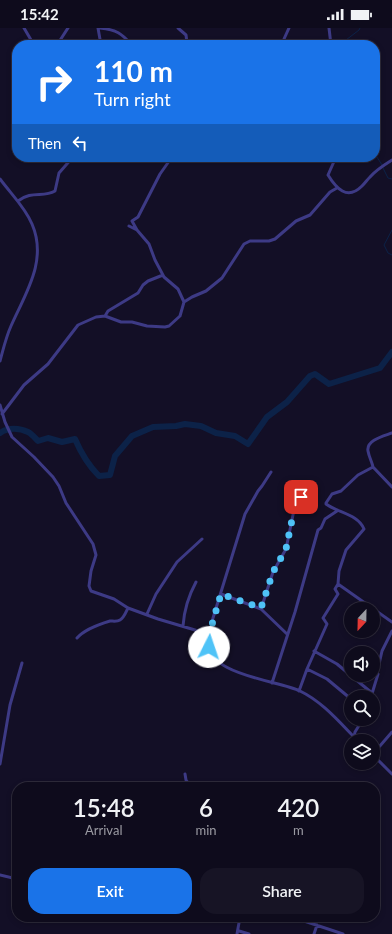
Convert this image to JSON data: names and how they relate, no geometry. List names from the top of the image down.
{
  "north": "bottom",
  "page": {
    "status": "15:42",
    "turn": ["110 m", "Turn right"],
    "then": "Then",
    "eta": [
      "15:48",
      "Arrival",
      "6",
      "min",
      "420",
      "m"
    ],
    "buttons": ["Exit", "Share"]
  }
}
